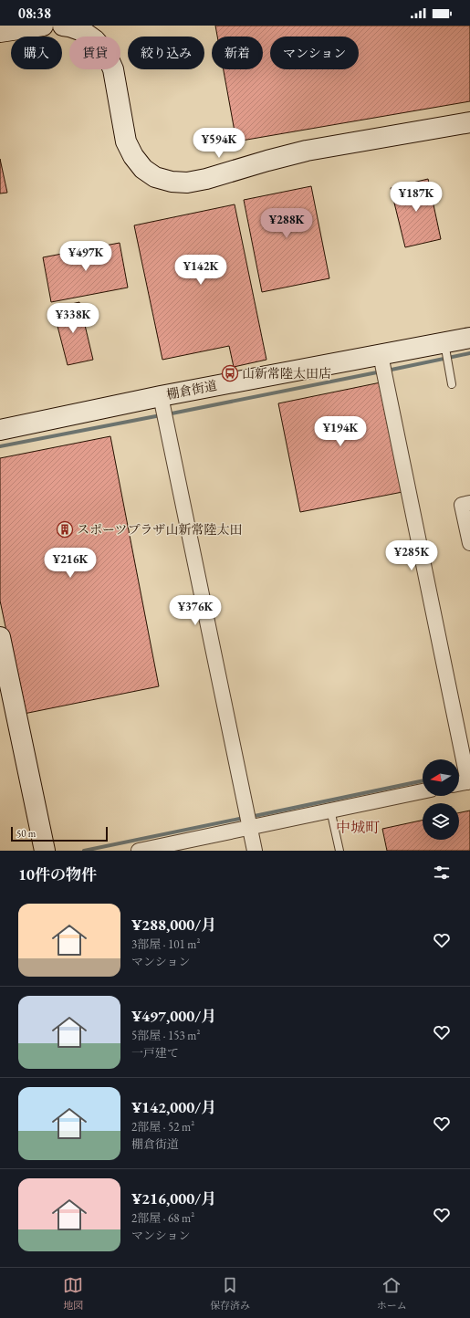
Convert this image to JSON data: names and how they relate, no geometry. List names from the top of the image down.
{
  "streets": {
    "street": ["棚倉街道"]
  },
  "districts": ["中城町"],
  "places": {
    "bus stop": ["山新常陸太田店"],
    "building": ["スポーツプラザ山新常陸太田"]
  },
  "scale_bar": "50 m",
  "north": "left",
  "page": {
    "status": "08:38",
    "chip": [
      "購入",
      "賃貸",
      "絞り込み",
      "新着",
      "マンション"
    ],
    "price": [
      "¥594K",
      "¥187K",
      "¥288K",
      "¥497K",
      "¥142K",
      "¥338K",
      "¥194K",
      "¥285K",
      "¥216K",
      "¥376K"
    ],
    "scale": "50 m",
    "heading": "10件の物件",
    "list": [
      {
        "name": "¥288,000/月",
        "note": "3部屋 · 101 m² · マンション"
      },
      {
        "name": "¥497,000/月",
        "note": "5部屋 · 153 m² · 一戸建て"
      },
      {
        "name": "¥142,000/月",
        "note": "2部屋 · 52 m² · 棚倉街道"
      },
      {
        "name": "¥216,000/月",
        "note": "2部屋 · 68 m² · マンション"
      }
    ],
    "tabs": ["地図", "保存済み", "ホーム"]
  }
}
